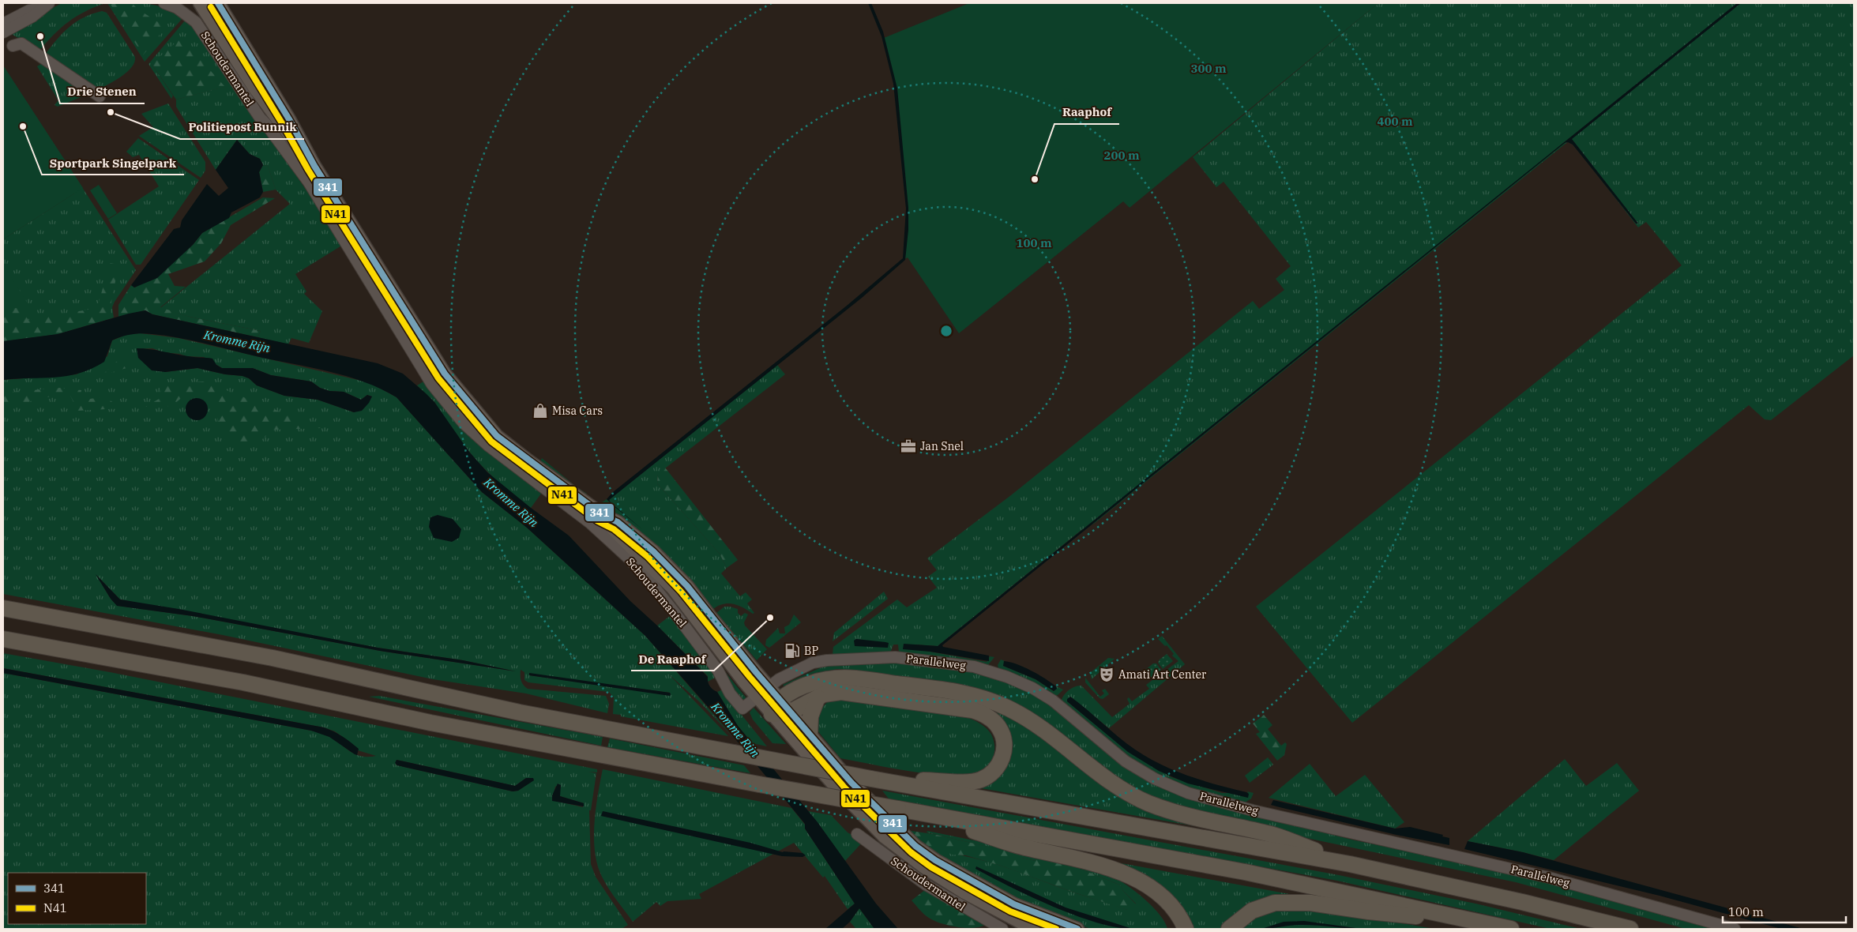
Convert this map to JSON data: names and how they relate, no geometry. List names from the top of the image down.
{
  "streets": {
    "main road": ["Schoudermantel"],
    "street": ["Parallelweg"]
  },
  "crossings": [
    ["Schoudermantel", "Parallelweg"]
  ],
  "water": ["Kromme Rijn"],
  "places": {
    "other": [
      "Drie Stenen",
      "Politiepost Bunnik",
      "Sportpark Singelpark",
      "Raaphof",
      "De Raaphof"
    ],
    "shop": ["Misa Cars"],
    "office": ["Jan Snel"],
    "fuel station": ["BP"],
    "theatre": ["Amati Art Center"]
  },
  "lines": ["transit line 341", "transit line N41"],
  "legend": ["341", "N41"],
  "scale_bar": "100 m",
  "rings": [
    "300 m",
    "400 m",
    "200 m",
    "100 m"
  ]
}
